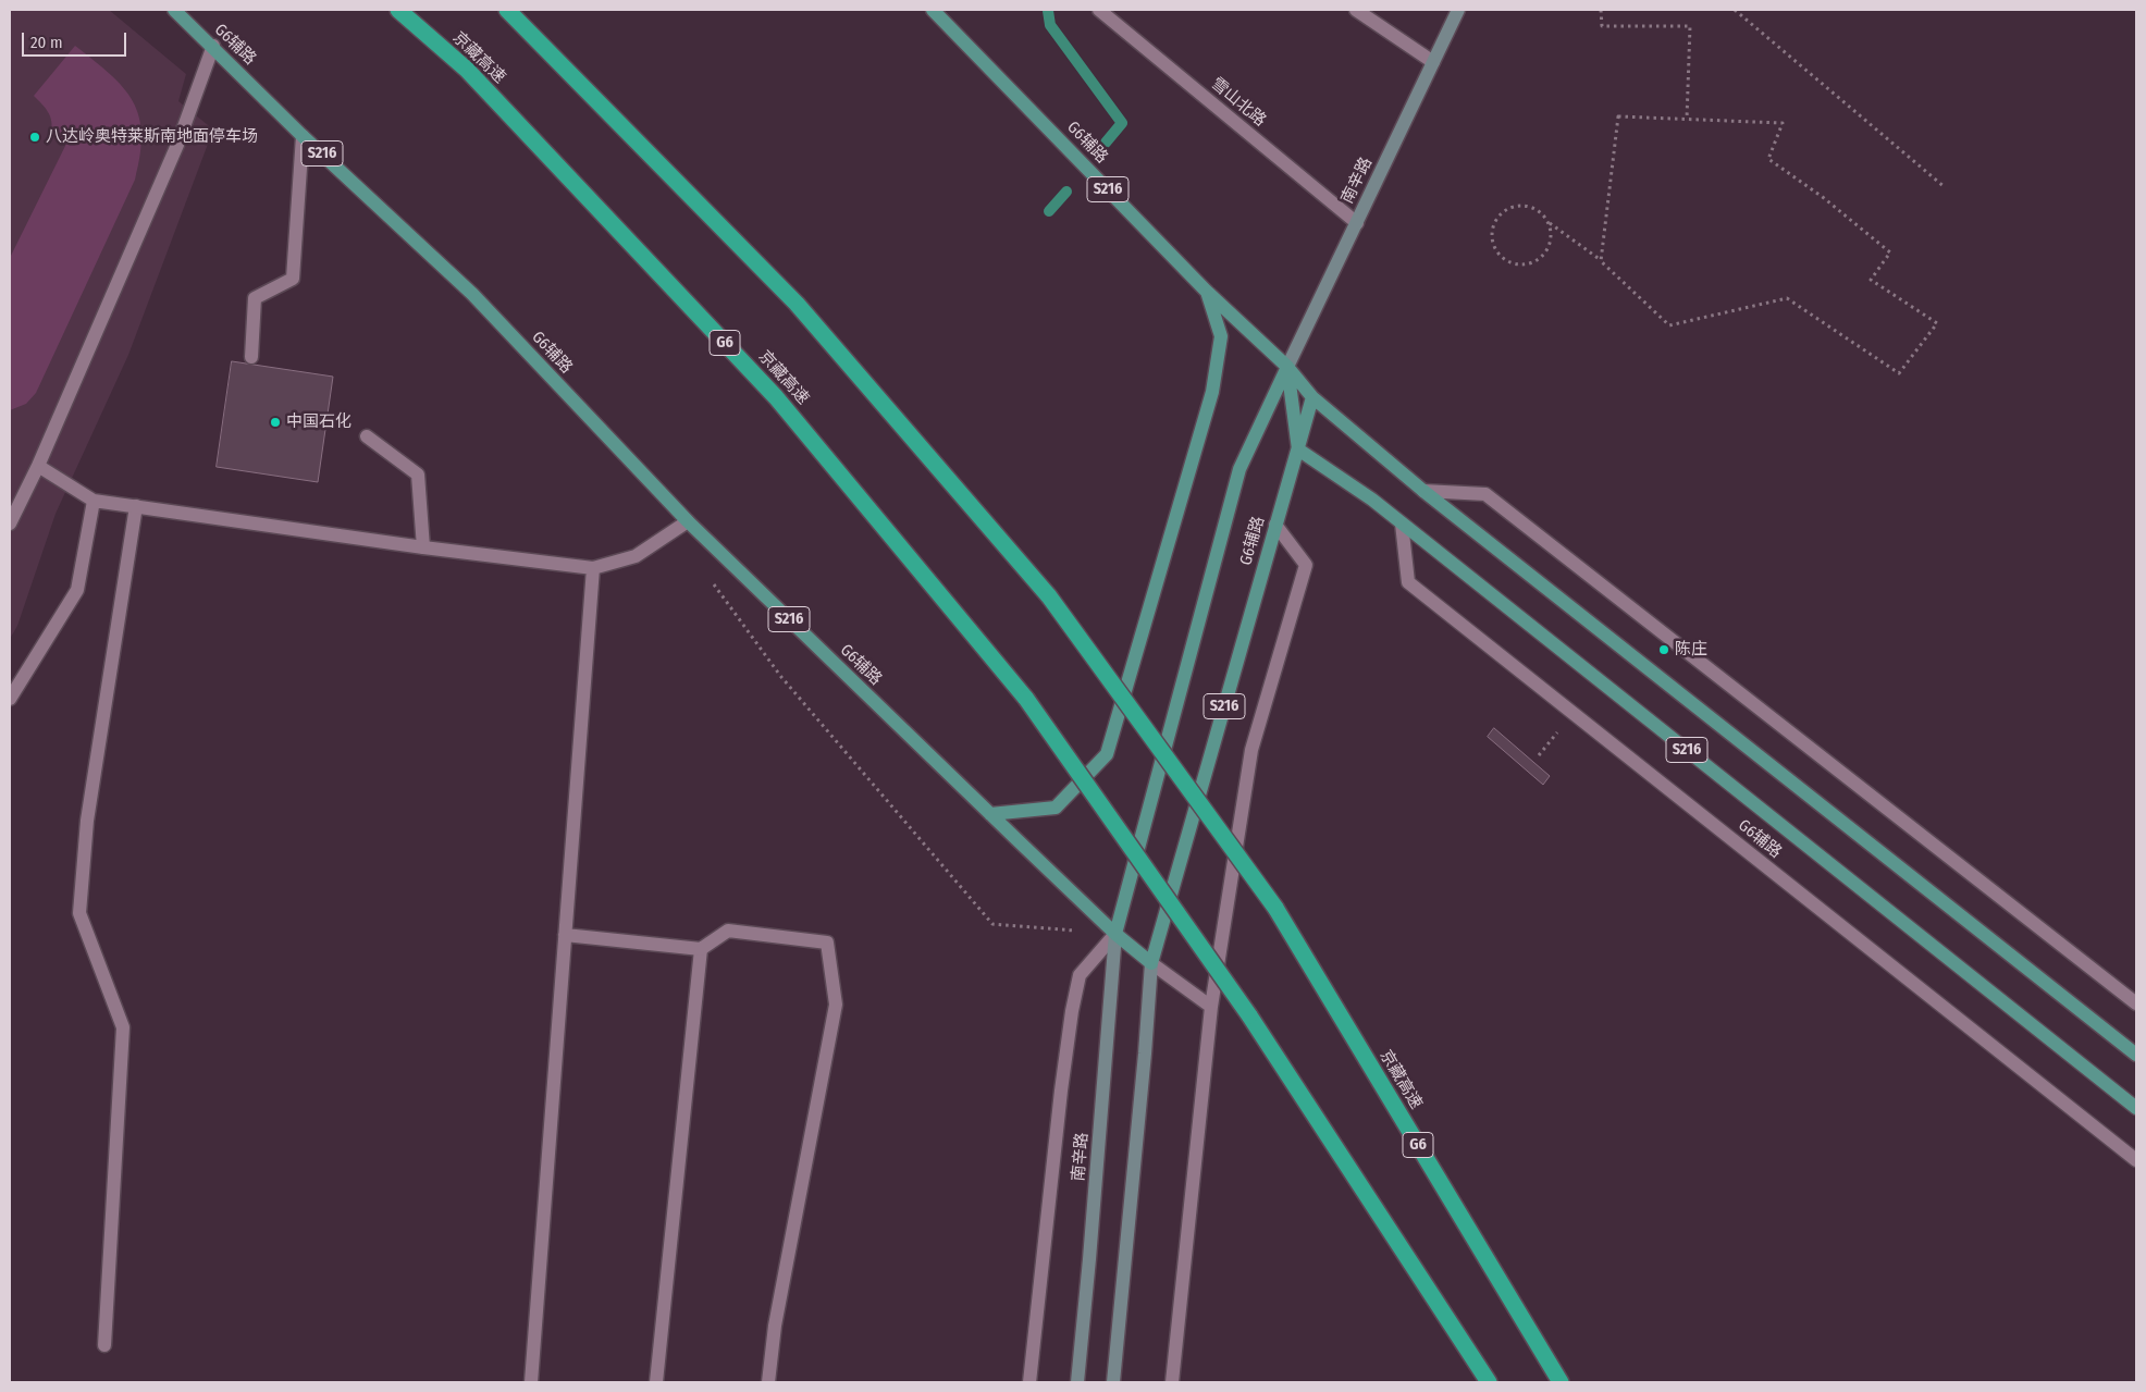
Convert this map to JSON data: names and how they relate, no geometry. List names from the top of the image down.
{
  "streets": {
    "highway": ["京藏高速", "G6"],
    "main road": ["G6辅路", "S216", "南辛路"],
    "street": ["雪山北路"]
  },
  "crossings": [
    ["G6辅路", "南辛路"],
    ["雪山北路", "南辛路"]
  ],
  "places": ["八达岭奥特莱斯南地面停车场", "中国石化", "陈庄"],
  "scale_bar": "20 m"
}
